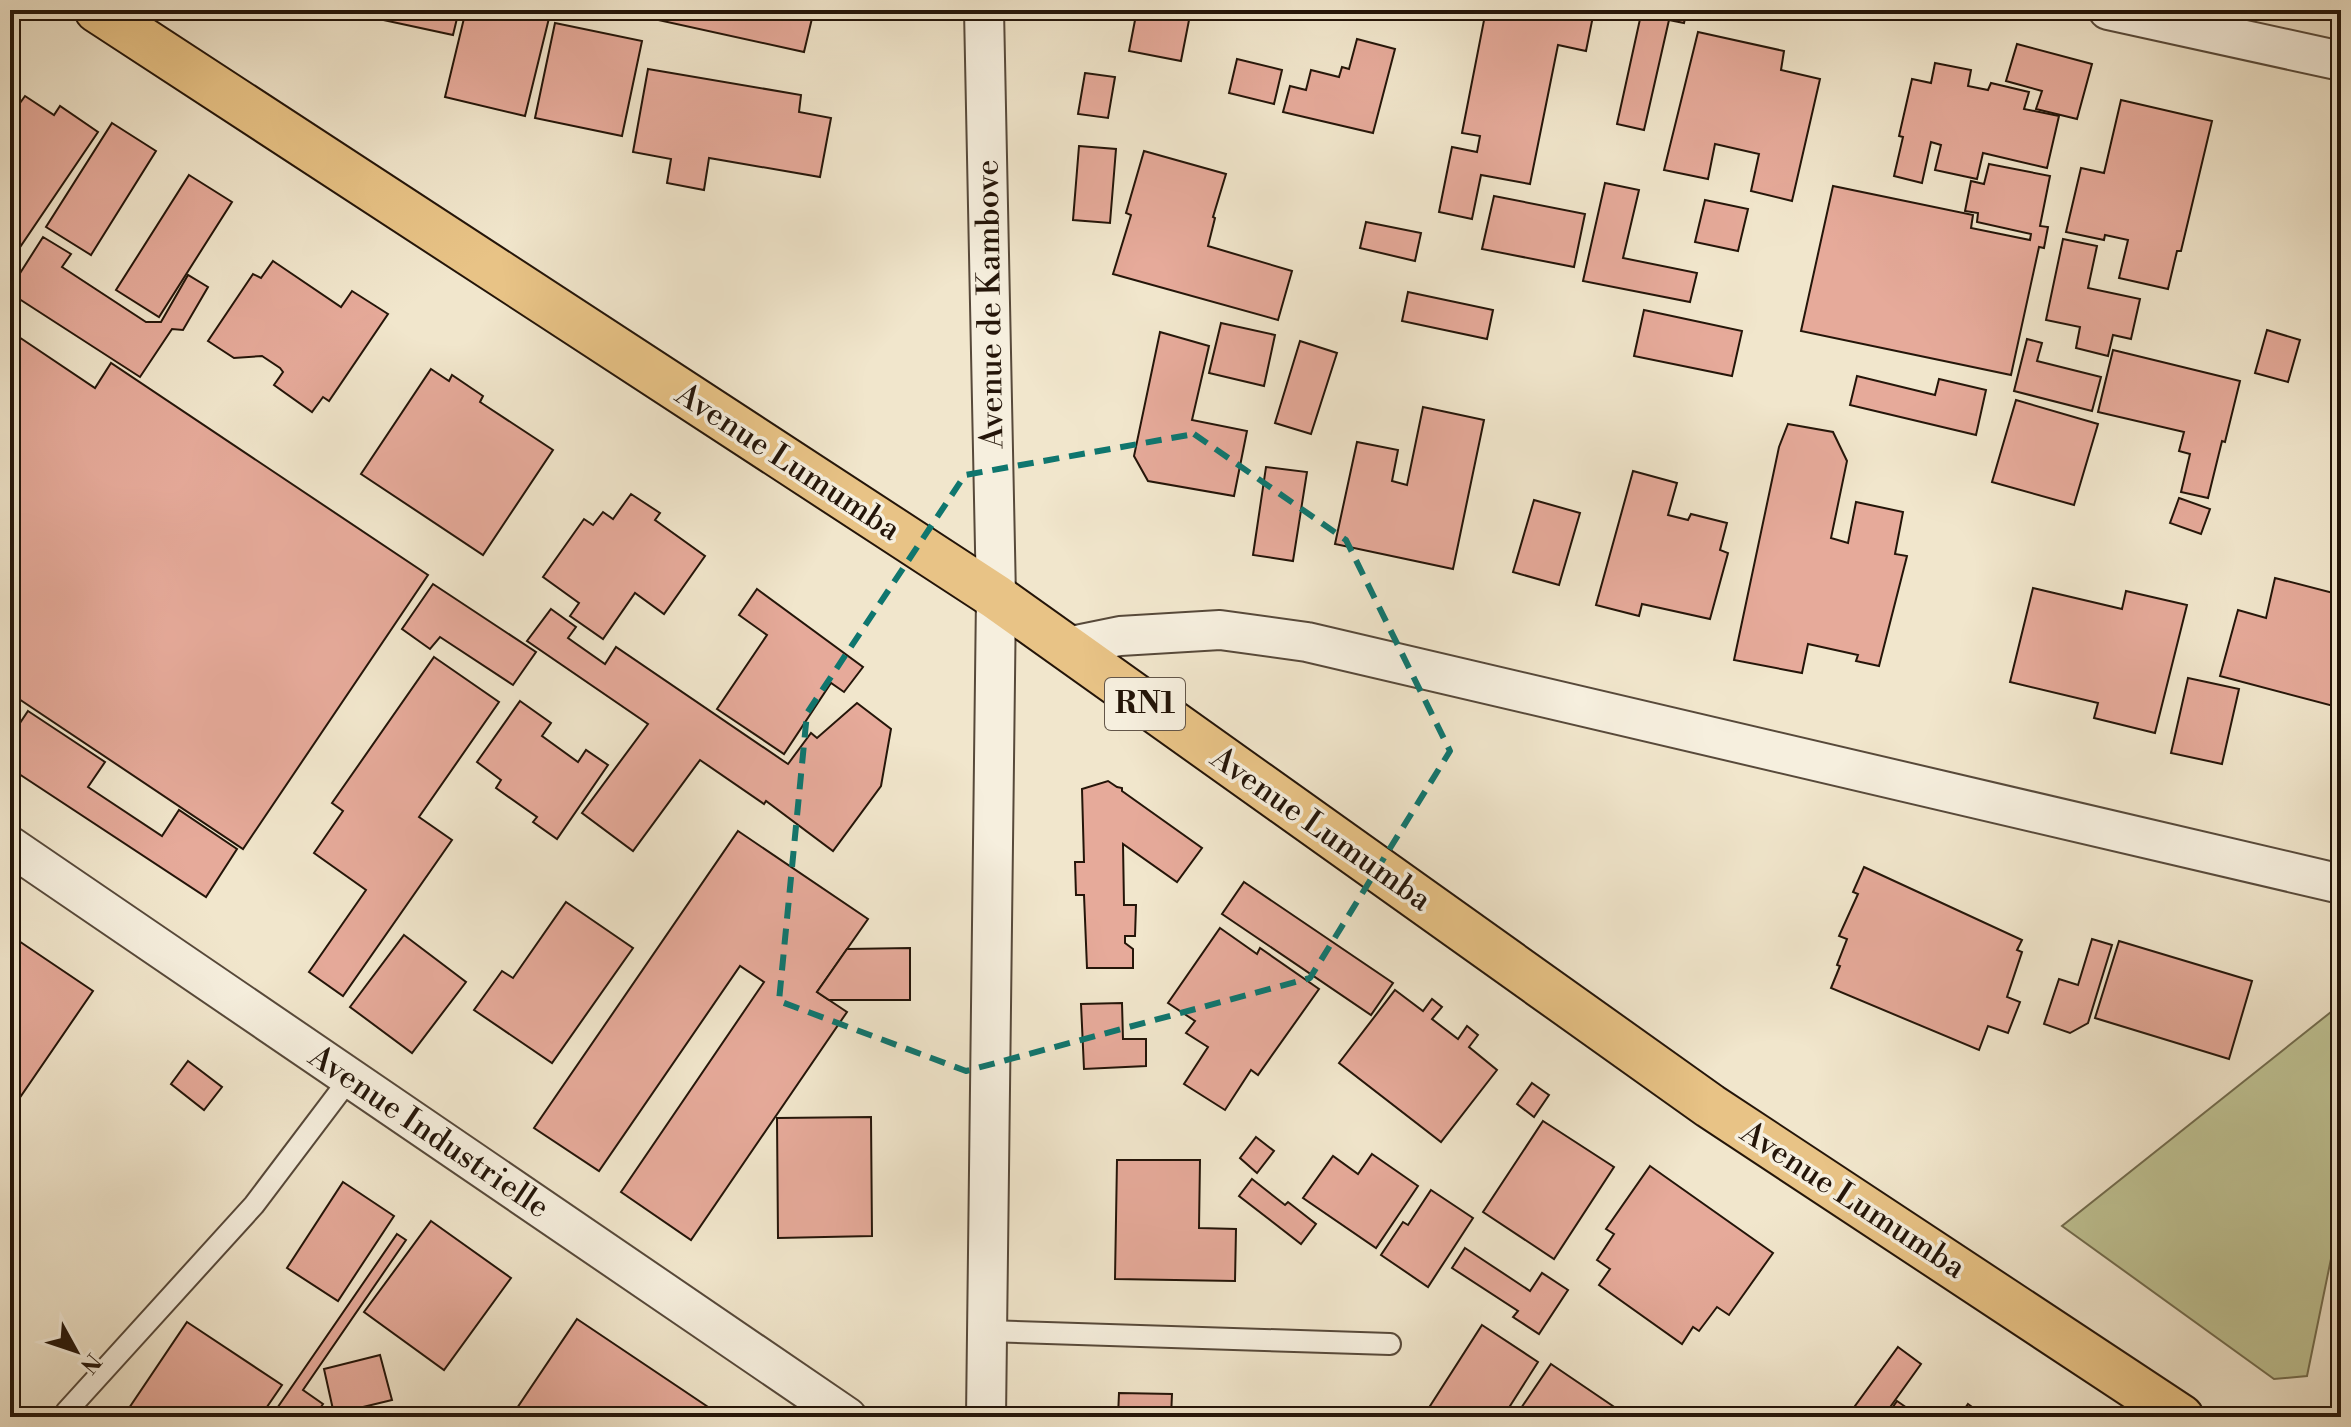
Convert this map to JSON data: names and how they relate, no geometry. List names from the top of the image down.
{
  "streets": {
    "highway": ["Avenue Lumumba", "RN1"],
    "street": ["Avenue de Kambove", "Avenue Industrielle"]
  },
  "crossings": [
    ["Avenue de Kambove", "Avenue Lumumba"]
  ],
  "north": "bottom right"
}
